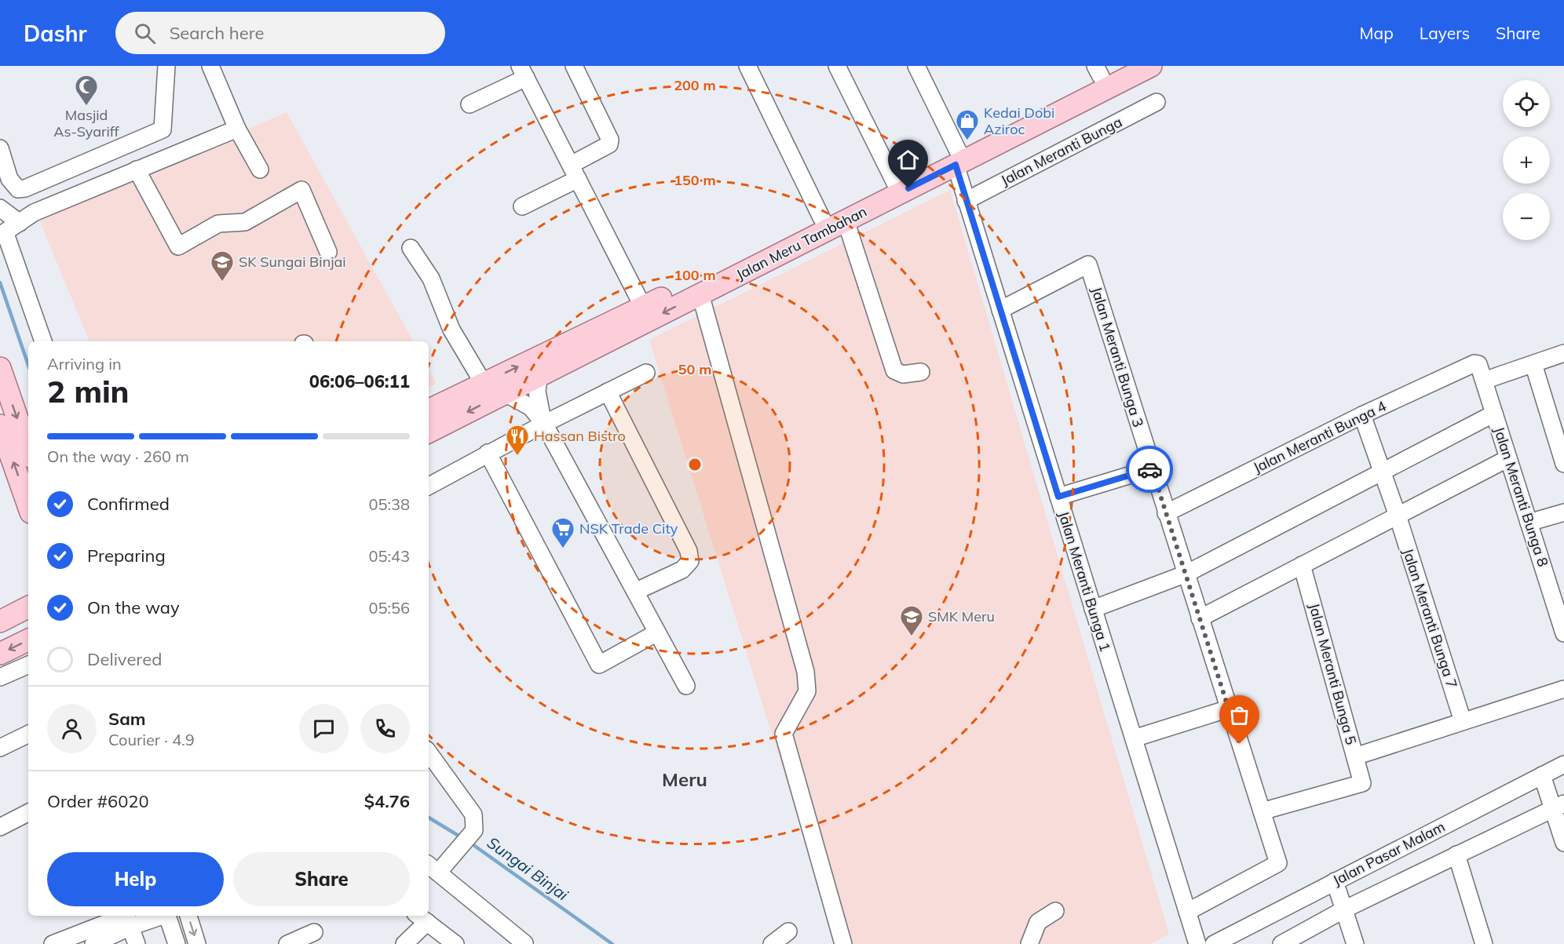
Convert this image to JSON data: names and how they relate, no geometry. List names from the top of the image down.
{
  "streets": {
    "main road": ["Jalan Meru Tambahan"],
    "street": [
      "Jalan Meranti Bunga",
      "Jalan Meranti Bunga 3",
      "Jalan Meranti Bunga 4",
      "Jalan Meranti Bunga 8",
      "Jalan Meranti Bunga 1",
      "Jalan Meranti Bunga 7",
      "Jalan Meranti Bunga 5",
      "Jalan Pasar Malam"
    ]
  },
  "crossings": [
    ["Jalan Meranti Bunga", "Jalan Meranti Bunga 1"],
    ["Jalan Meru Tambahan", "Jalan Meranti Bunga 1"],
    ["Jalan Meranti Bunga 3", "Jalan Meranti Bunga 4"],
    ["Jalan Meranti Bunga 3", "Jalan Meranti Bunga 1"],
    ["Jalan Meranti Bunga 3", "Jalan Meranti Bunga 5"],
    ["Jalan Meranti Bunga 4", "Jalan Meranti Bunga 8"],
    ["Jalan Meranti Bunga 4", "Jalan Meranti Bunga 7"]
  ],
  "districts": ["Meru"],
  "water": ["Sungai Binjai"],
  "places": {
    "mosque": ["Masjid As-Syariff"],
    "shop": ["Kedai Dobi Aziroc"],
    "school or university": ["SK Sungai Binjai", "SMK Meru"],
    "restaurant": ["Hassan Bistro"],
    "supermarket": ["NSK Trade City"]
  },
  "page": {
    "header": "Dashr",
    "search": "Search here",
    "nav": ["Map", "Layers", "Share"],
    "map_buttons": ["+", "−"],
    "heading": ["2 min", "Arriving in", "06:06–06:11"],
    "panel": [
      "Sam",
      "Courier · 4.9",
      "Order #6020",
      "$4.76"
    ],
    "bar": "On the way · 260 m",
    "list": [
      ["Confirmed", "05:38"],
      ["Preparing", "05:43"],
      ["On the way", "05:56"],
      "Delivered"
    ],
    "buttons": ["Help", "Share"]
  },
  "rings": [
    "200 m",
    "150 m",
    "100 m",
    "50 m"
  ]
}
